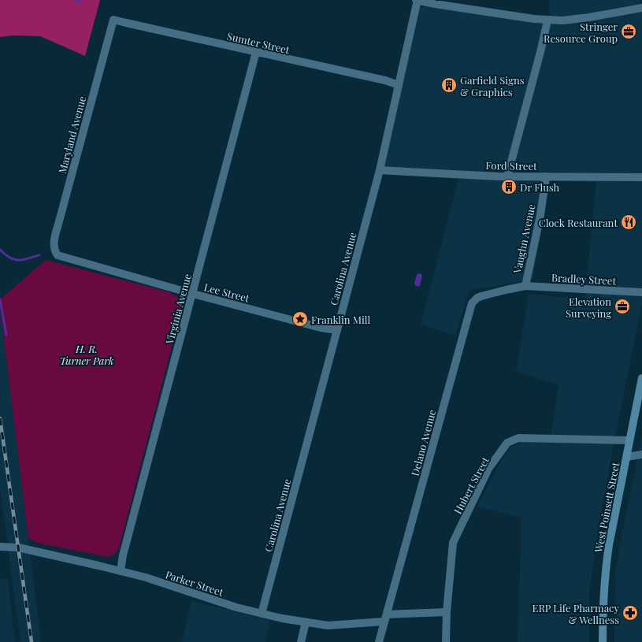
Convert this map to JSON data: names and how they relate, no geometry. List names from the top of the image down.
{
  "streets": {
    "main road": ["West Poinsett Street"],
    "street": [
      "Sumter Street",
      "Maryland Avenue",
      "Ford Street",
      "Vaughn Avenue",
      "Carolina Avenue",
      "Bradley Street",
      "Lee Street",
      "Virginia Avenue",
      "Delano Avenue",
      "Hubert Street",
      "Parker Street"
    ]
  },
  "crossings": [
    ["Sumter Street", "Maryland Avenue"],
    ["Sumter Street", "Carolina Avenue"],
    ["Sumter Street", "Virginia Avenue"],
    ["Maryland Avenue", "Lee Street"],
    ["Ford Street", "Vaughn Avenue"],
    ["Ford Street", "Carolina Avenue"],
    ["Vaughn Avenue", "Bradley Street"],
    ["Vaughn Avenue", "Delano Avenue"],
    ["Carolina Avenue", "Lee Street"],
    ["Carolina Avenue", "Parker Street"],
    ["Bradley Street", "Delano Avenue"],
    ["Lee Street", "Virginia Avenue"],
    ["Virginia Avenue", "Parker Street"],
    ["Delano Avenue", "Parker Street"],
    ["Hubert Street", "West Poinsett Street"],
    ["Hubert Street", "Parker Street"]
  ],
  "parks": ["H. R. Turner Park"],
  "places": {
    "office": ["Stringer Resource Group", "Elevation Surveying"],
    "building": ["Garfield Signs & Graphics", "Dr Flush"],
    "restaurant": ["Clock Restaurant"],
    "place": ["Franklin Mill"],
    "pharmacy": ["ERP Life Pharmacy & Wellness"]
  }
}
